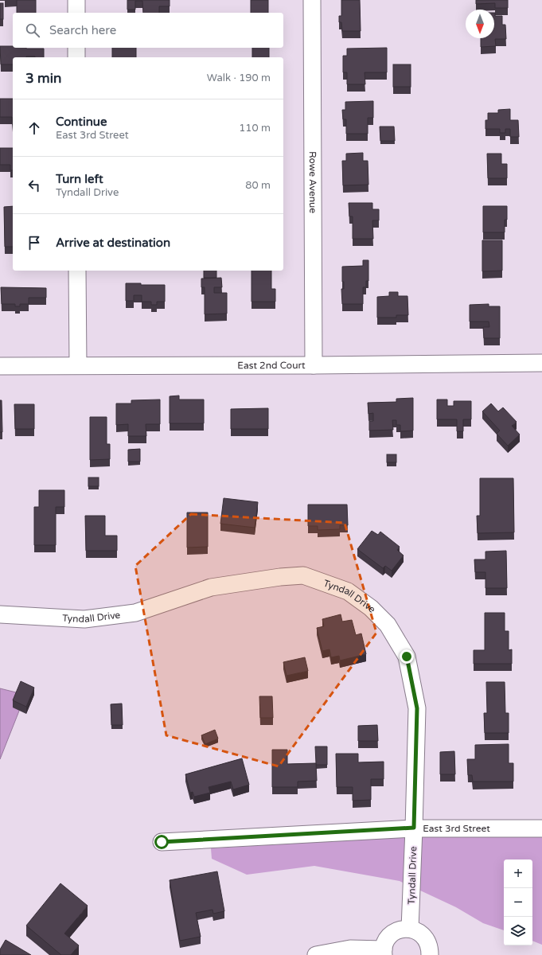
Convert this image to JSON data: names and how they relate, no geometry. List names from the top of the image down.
{
  "streets": {
    "street": [
      "Rowe Avenue",
      "East 2nd Court",
      "Tyndall Drive",
      "East 3rd Street"
    ]
  },
  "crossings": [
    ["Rowe Avenue", "East 2nd Court"],
    ["Tyndall Drive", "East 3rd Street"]
  ],
  "north": "bottom",
  "page": {
    "search": "Search here",
    "heading": ["3 min", "Walk · 190 m"],
    "list": [
      ["Continue", "East 3rd Street", "110 m"],
      ["Turn left", "Tyndall Drive", "80 m"],
      "Arrive at destination"
    ],
    "map_buttons": ["+", "−"]
  }
}
